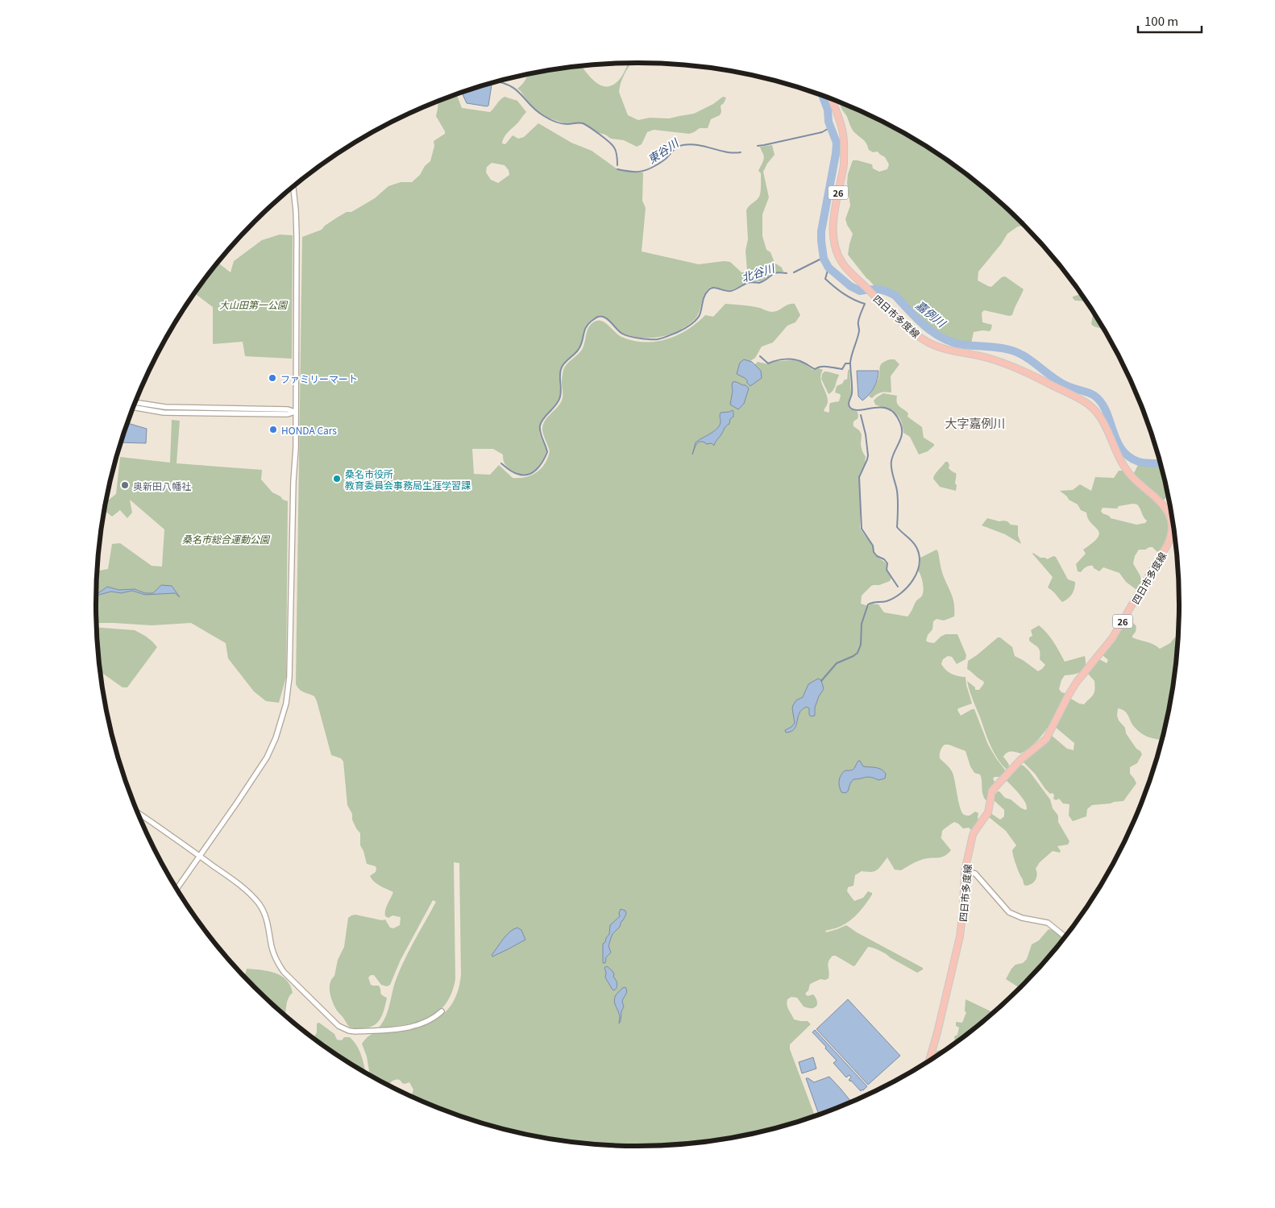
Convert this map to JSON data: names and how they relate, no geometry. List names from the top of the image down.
{
  "streets": {
    "main road": ["26", "四日市多度線"]
  },
  "districts": ["大字嘉例川"],
  "water": ["東谷川", "北谷川", "嘉例川"],
  "parks": ["大山田第一公園", "桑名市総合運動公園"],
  "places": [
    "ファミリーマート",
    "HONDA Cars",
    "桑名市役所 教育委員会事務局生涯学習課",
    "奥新田八幡社"
  ],
  "scale_bar": "100 m"
}
